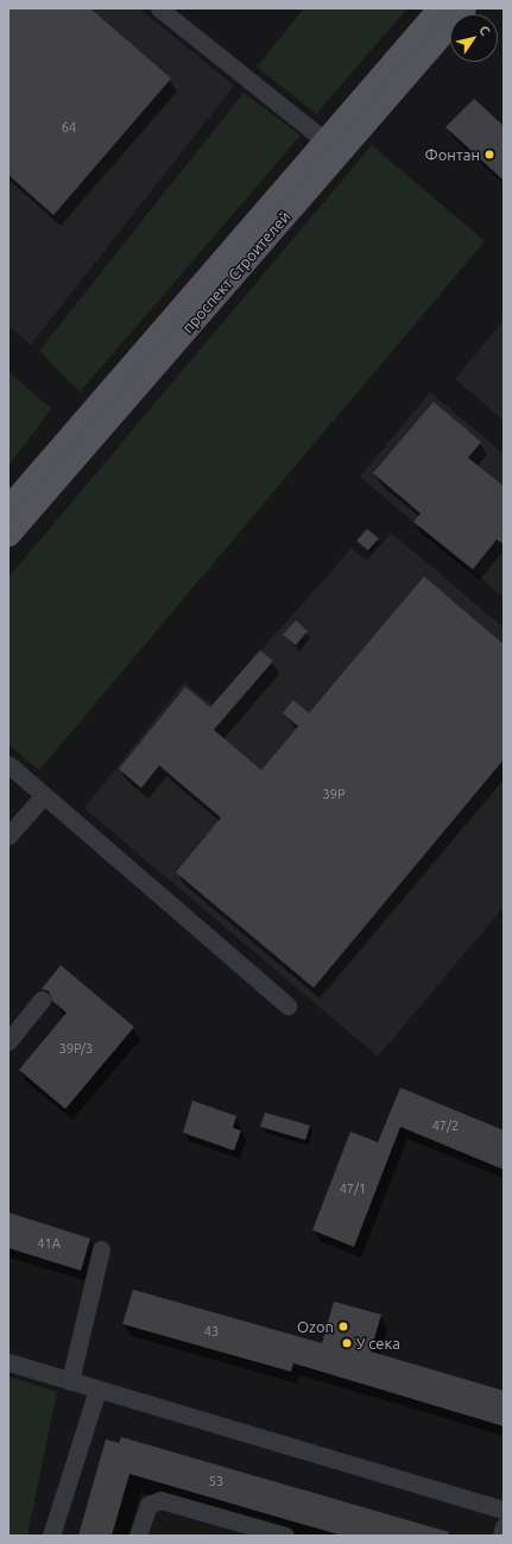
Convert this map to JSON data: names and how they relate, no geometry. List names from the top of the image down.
{
  "streets": {
    "main road": ["проспект Строителей"]
  },
  "places": ["Фонтан", "Ozon", "У сека"],
  "house_numbers": [
    "64",
    "39Р",
    "39Р/3",
    "47/2",
    "47/1",
    "41А",
    "43",
    "53"
  ],
  "north": "top right"
}
